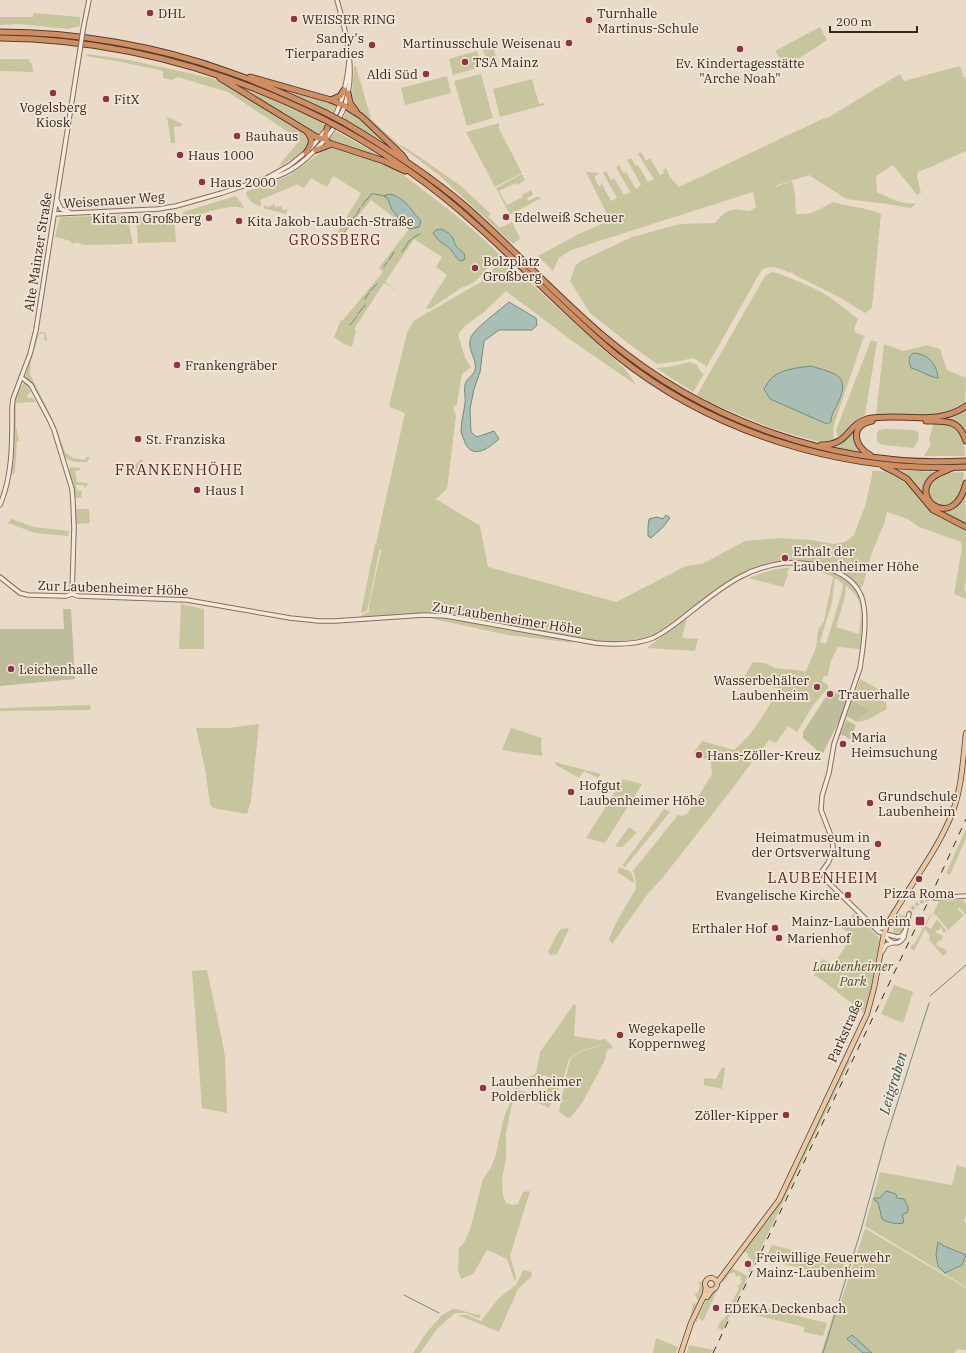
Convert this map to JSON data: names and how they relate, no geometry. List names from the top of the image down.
{
  "streets": {
    "main road": ["Parkstraße"],
    "street": ["Weisenauer Weg", "Alte Mainzer Straße", "Zur Laubenheimer Höhe"]
  },
  "crossings": [
    ["Weisenauer Weg", "Alte Mainzer Straße"]
  ],
  "districts": ["GROSSBERG", "FRANKENHÖHE", "LAUBENHEIM"],
  "water": ["Leitgraben"],
  "parks": ["Laubenheimer Park"],
  "places": {
    "other": [
      "DHL",
      "WEISSER RING",
      "Turnhalle Martinus-Schule",
      "Martinusschule Weisenau",
      "Sandy's Tierparadies",
      "Ev. Kindertagesstätte \"Arche Noah\"",
      "TSA Mainz",
      "Aldi Süd",
      "Vogelsberg Kiosk",
      "FitX",
      "Bauhaus",
      "Haus 1000",
      "Haus 2000",
      "Edelweiß Scheuer",
      "Kita am Großberg",
      "Kita Jakob-Laubach-Straße",
      "Bolzplatz Großberg",
      "Frankengräber",
      "St. Franziska",
      "Haus I",
      "Erhalt der Laubenheimer Höhe",
      "Leichenhalle",
      "Wasserbehälter Laubenheim",
      "Trauerhalle",
      "Maria Heimsuchung",
      "Hans-Zöller-Kreuz",
      "Hofgut Laubenheimer Höhe",
      "Grundschule Laubenheim",
      "Heimatmuseum in der Ortsverwaltung",
      "Pizza Roma",
      "Evangelische Kirche",
      "Erthaler Hof",
      "Marienhof",
      "Wegekapelle Koppernweg",
      "Laubenheimer Polderblick",
      "Zöller-Kipper",
      "Freiwillige Feuerwehr Mainz-Laubenheim",
      "EDEKA Deckenbach"
    ],
    "transit": ["Mainz-Laubenheim"]
  },
  "scale_bar": "200 m"
}
